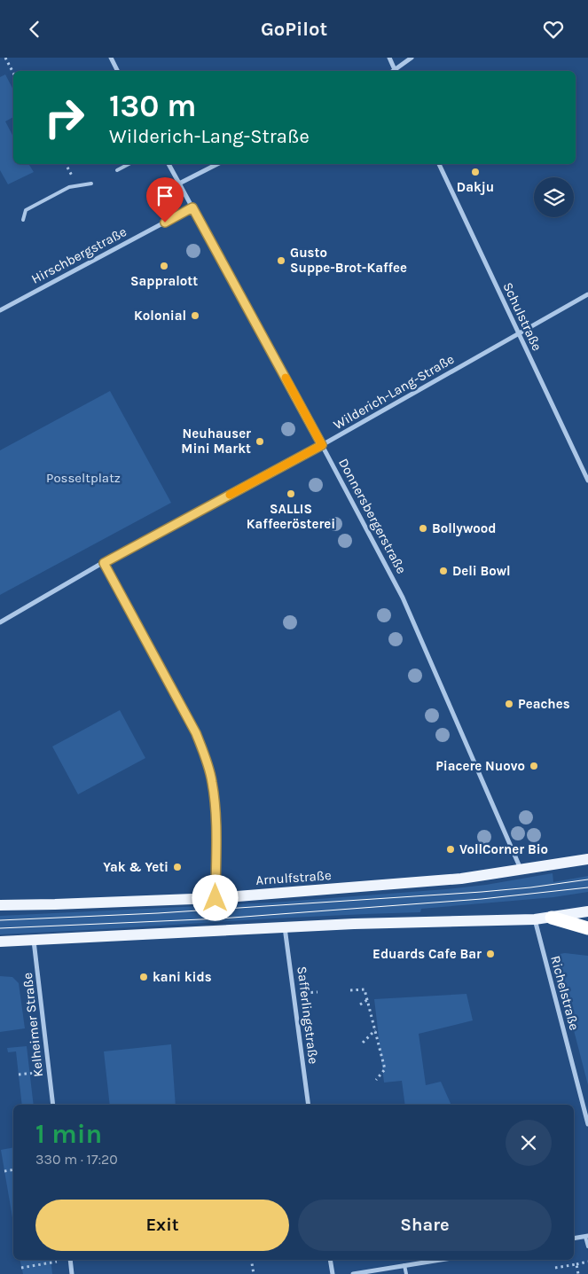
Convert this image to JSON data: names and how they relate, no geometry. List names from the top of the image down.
{
  "streets": {
    "main road": ["Arnulfstraße"],
    "street": [
      "Hirschbergstraße",
      "Schulstraße",
      "Wilderich-Lang-Straße",
      "Donnersbergerstraße",
      "Richelstraße",
      "Safferlingstraße",
      "Kelheimer Straße"
    ]
  },
  "crossings": [
    ["Hirschbergstraße", "Donnersbergerstraße"],
    ["Schulstraße", "Wilderich-Lang-Straße"],
    ["Wilderich-Lang-Straße", "Donnersbergerstraße"],
    ["Donnersbergerstraße", "Arnulfstraße"]
  ],
  "parks": ["Posseltplatz"],
  "places": [
    "Dakju",
    "Gusto Suppe-Brot-Kaffee",
    "Sappralott",
    "Kolonial",
    "Neuhauser Mini Markt",
    "SALLIS Kaffeerösterei",
    "Bollywood",
    "Deli Bowl",
    "Peaches",
    "Piacere Nuovo",
    "VollCorner Bio",
    "Yak & Yeti",
    "Eduards Cafe Bar",
    "kani kids"
  ],
  "page": {
    "header": "GoPilot",
    "turn": ["130 m", "Wilderich-Lang-Straße"],
    "heading": ["1 min", "330 m · 17:20"],
    "buttons": ["Exit", "Share"]
  }
}
